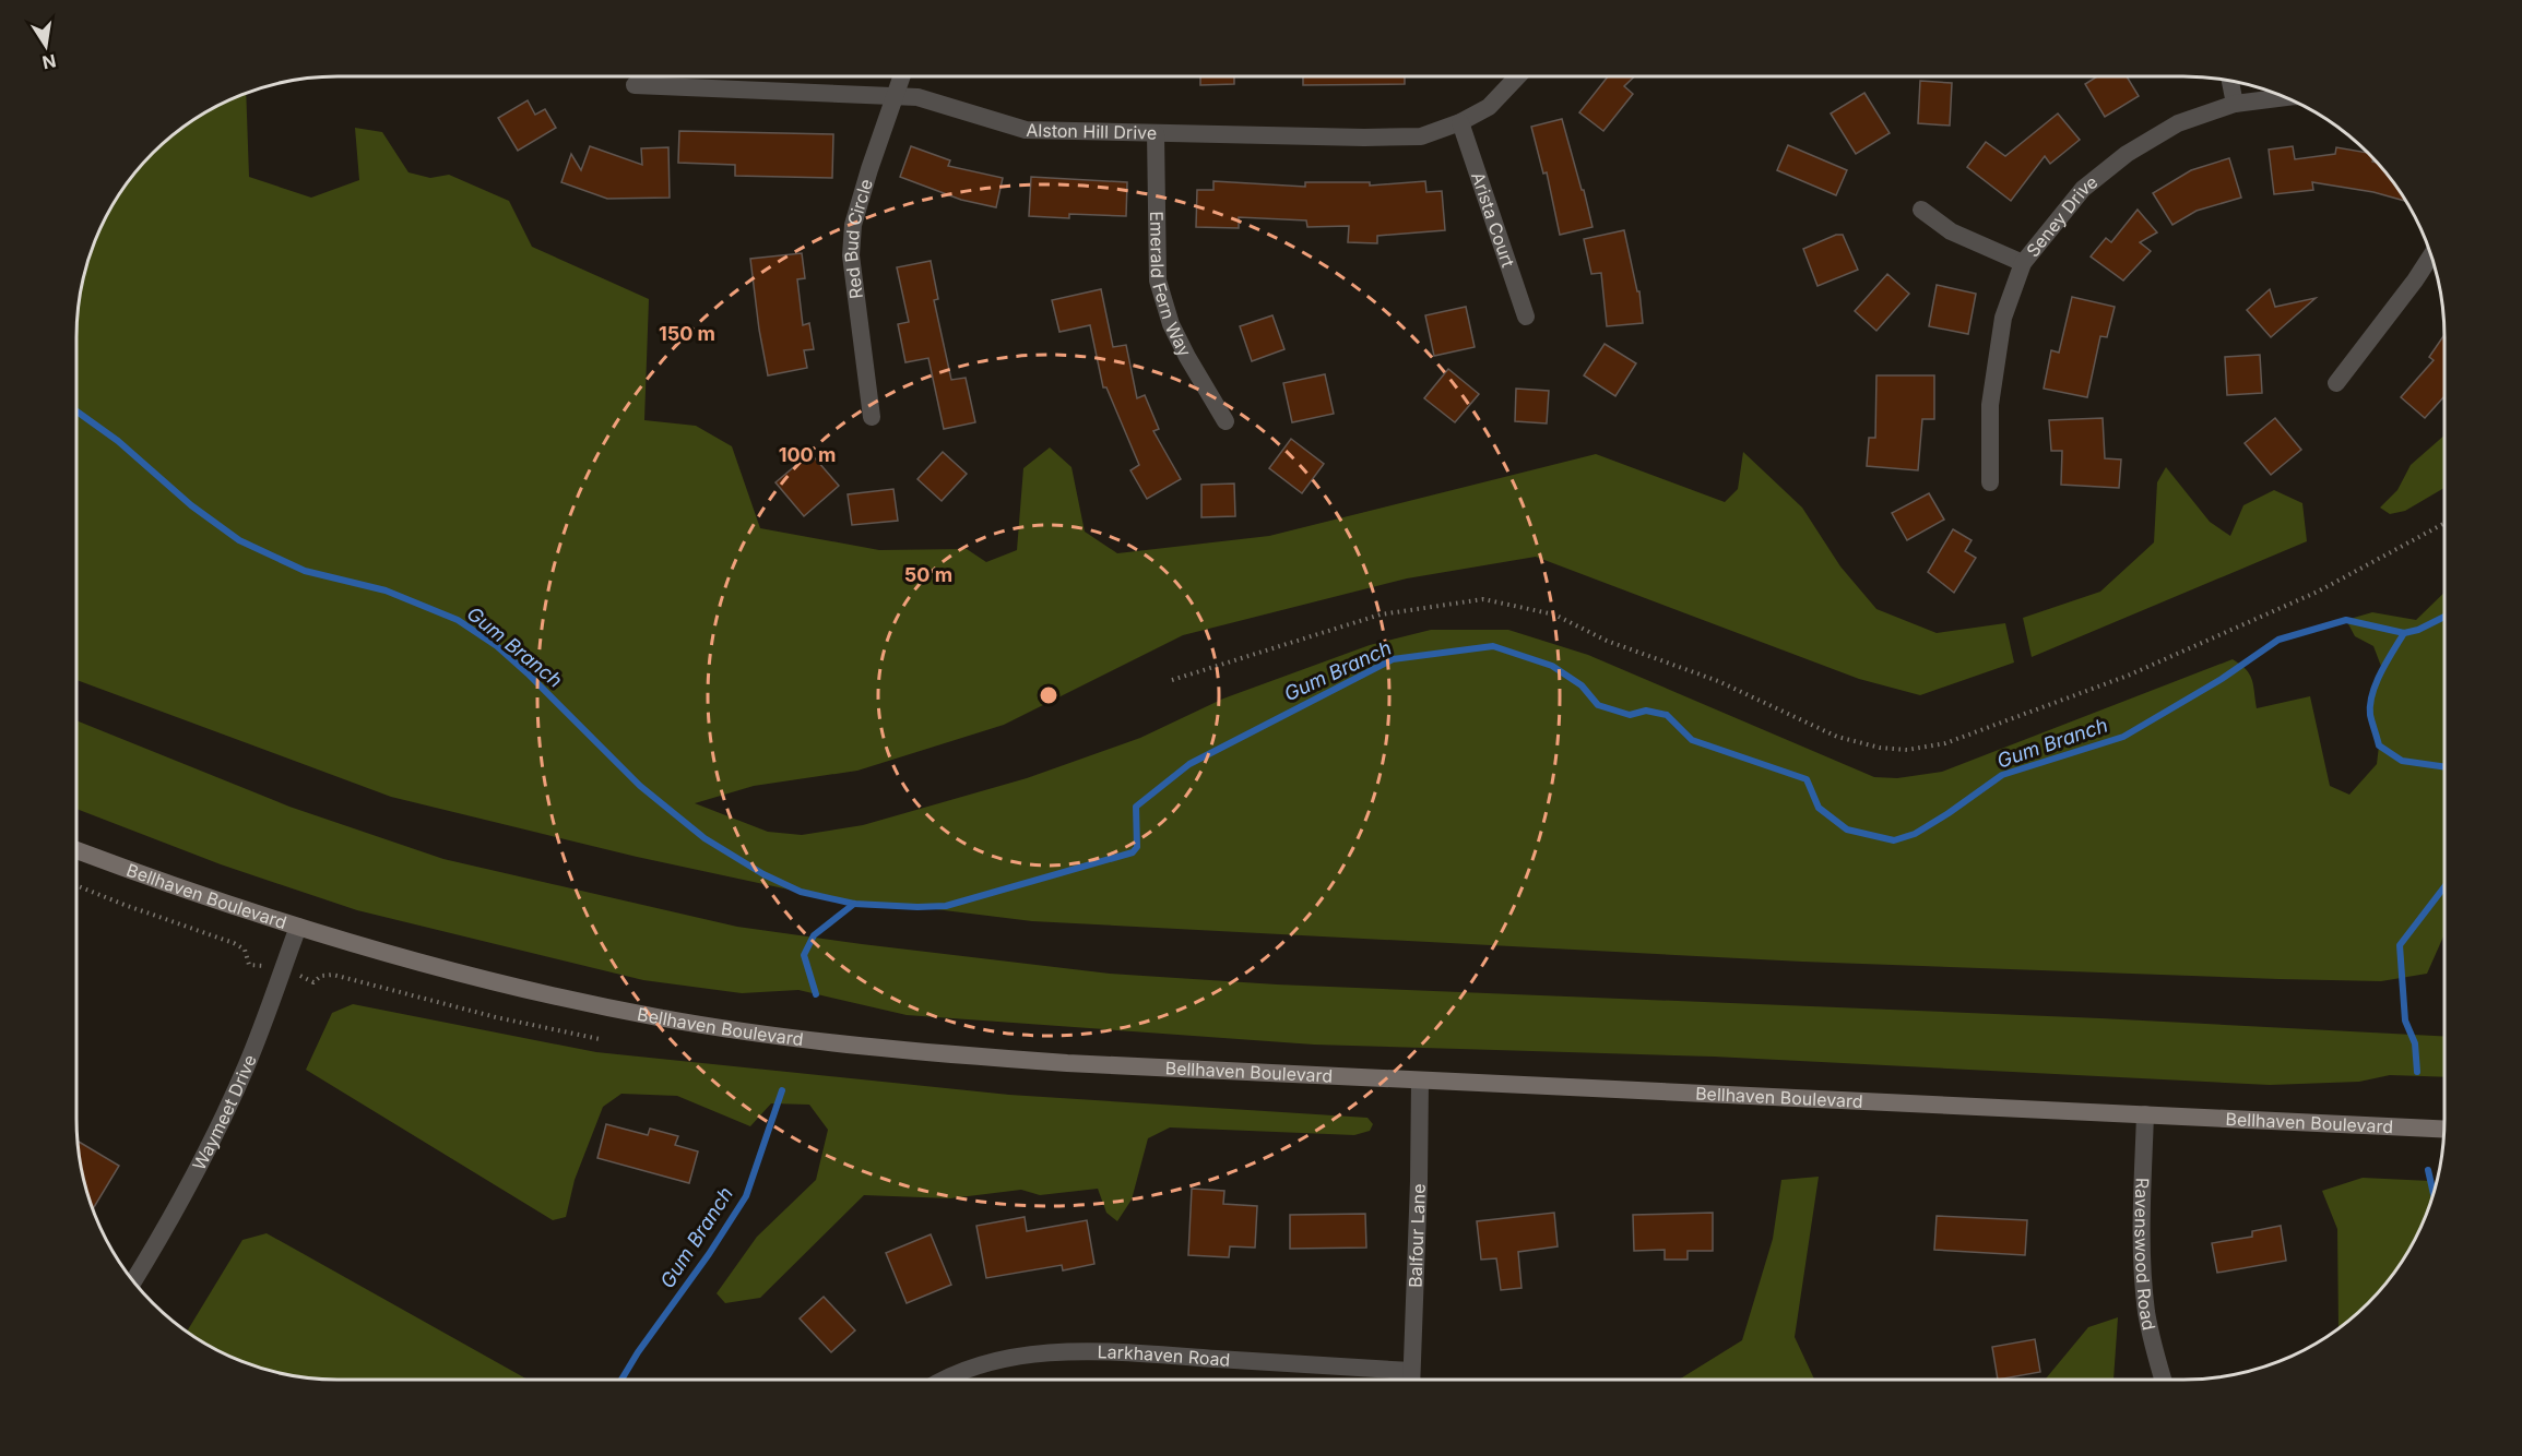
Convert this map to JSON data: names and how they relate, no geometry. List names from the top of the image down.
{
  "streets": {
    "main road": ["Bellhaven Boulevard"],
    "street": [
      "Alston Hill Drive",
      "Seney Drive",
      "Arista Court",
      "Red Bud Circle",
      "Emerald Fern Way",
      "Waymeet Drive",
      "Balfour Lane",
      "Ravenswood Road",
      "Larkhaven Road"
    ]
  },
  "crossings": [
    ["Alston Hill Drive", "Arista Court"],
    ["Alston Hill Drive", "Red Bud Circle"],
    ["Alston Hill Drive", "Emerald Fern Way"],
    ["Bellhaven Boulevard", "Waymeet Drive"],
    ["Bellhaven Boulevard", "Balfour Lane"],
    ["Bellhaven Boulevard", "Ravenswood Road"],
    ["Balfour Lane", "Larkhaven Road"]
  ],
  "water": ["Gum Branch"],
  "north": "bottom",
  "rings": ["150 m", "100 m", "50 m"]
}
